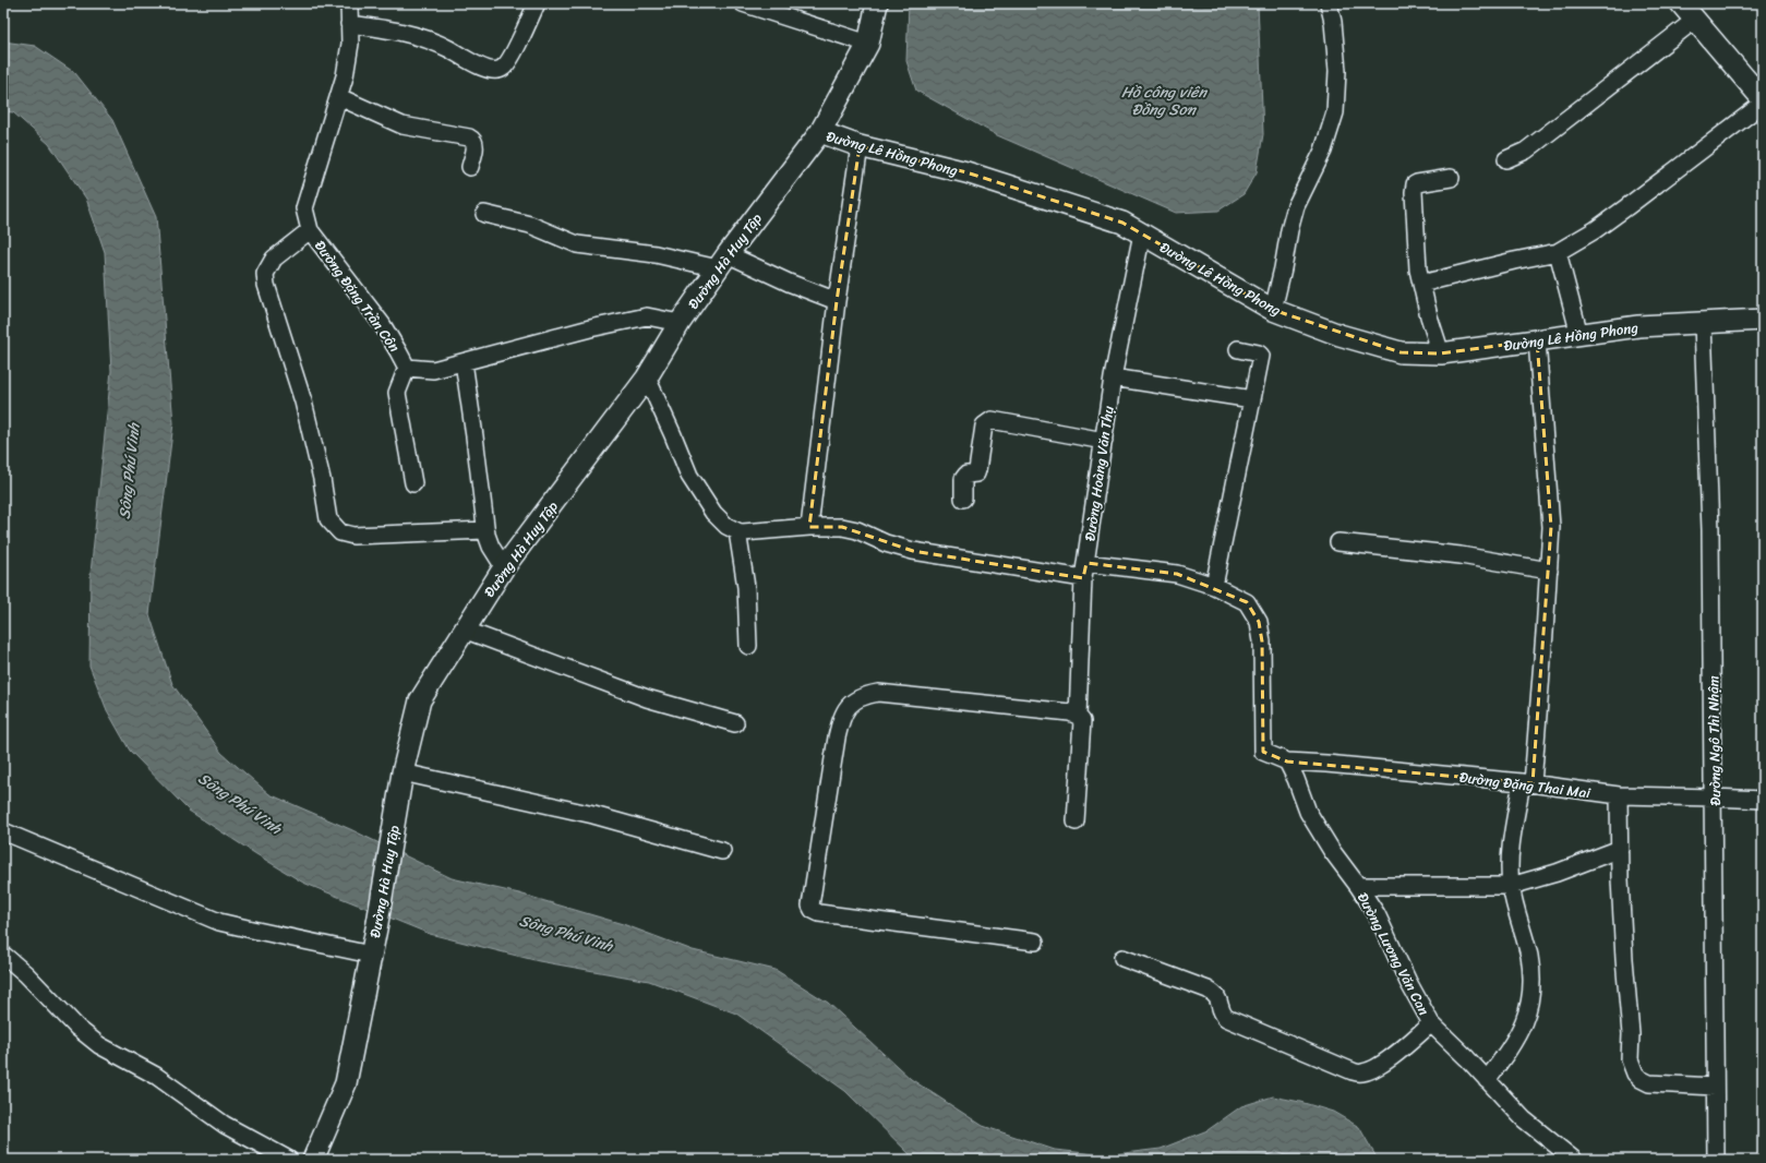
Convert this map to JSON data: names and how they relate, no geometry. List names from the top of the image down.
{
  "streets": {
    "main road": ["Đường Lê Hồng Phong", "Đường Hà Huy Tập"],
    "street": [
      "Đường Đặng Trần Côn",
      "Đường Hoàng Văn Thụ",
      "Đường Ngô Thì Nhậm",
      "Đường Đặng Thai Mai",
      "Đường Lương Văn Can"
    ]
  },
  "crossings": [
    ["Đường Lê Hồng Phong", "Đường Hà Huy Tập"],
    ["Đường Lê Hồng Phong", "Đường Hoàng Văn Thụ"],
    ["Đường Lê Hồng Phong", "Đường Ngô Thì Nhậm"],
    ["Đường Hà Huy Tập", "Đường Đặng Trần Côn"],
    ["Đường Ngô Thì Nhậm", "Đường Đặng Thai Mai"],
    ["Đường Đặng Thai Mai", "Đường Lương Văn Can"]
  ],
  "water": ["Hồ công viên Đồng Sơn", "Sông Phú Vinh"]
}
